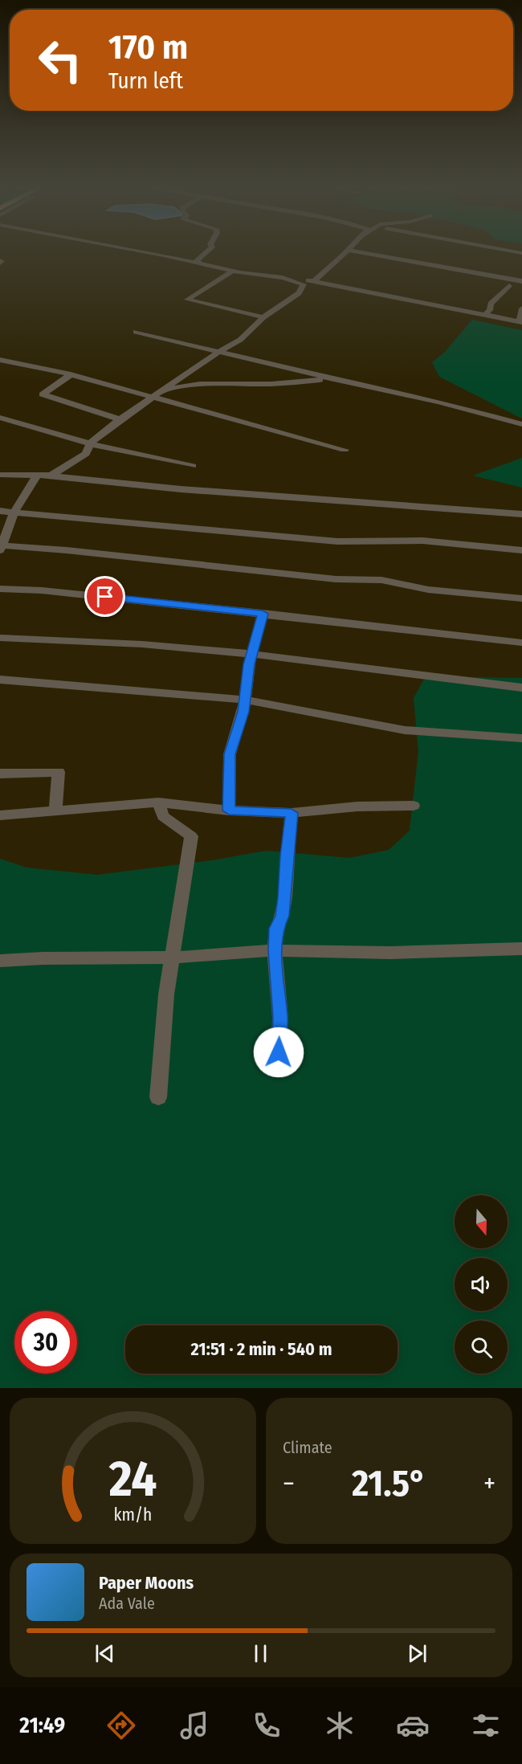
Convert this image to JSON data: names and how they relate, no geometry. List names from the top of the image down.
{
  "north": "bottom",
  "page": {
    "turn": ["170 m", "Turn left"],
    "limit": "30",
    "trip": "21:51 · 2 min · 540 m",
    "tile": "Climate",
    "heat": ["−", "21.5°", "+"],
    "song": ["Paper Moons", "Ada Vale"],
    "tabs": "21:49",
    "gauge": ["24", "km/h"]
  }
}
